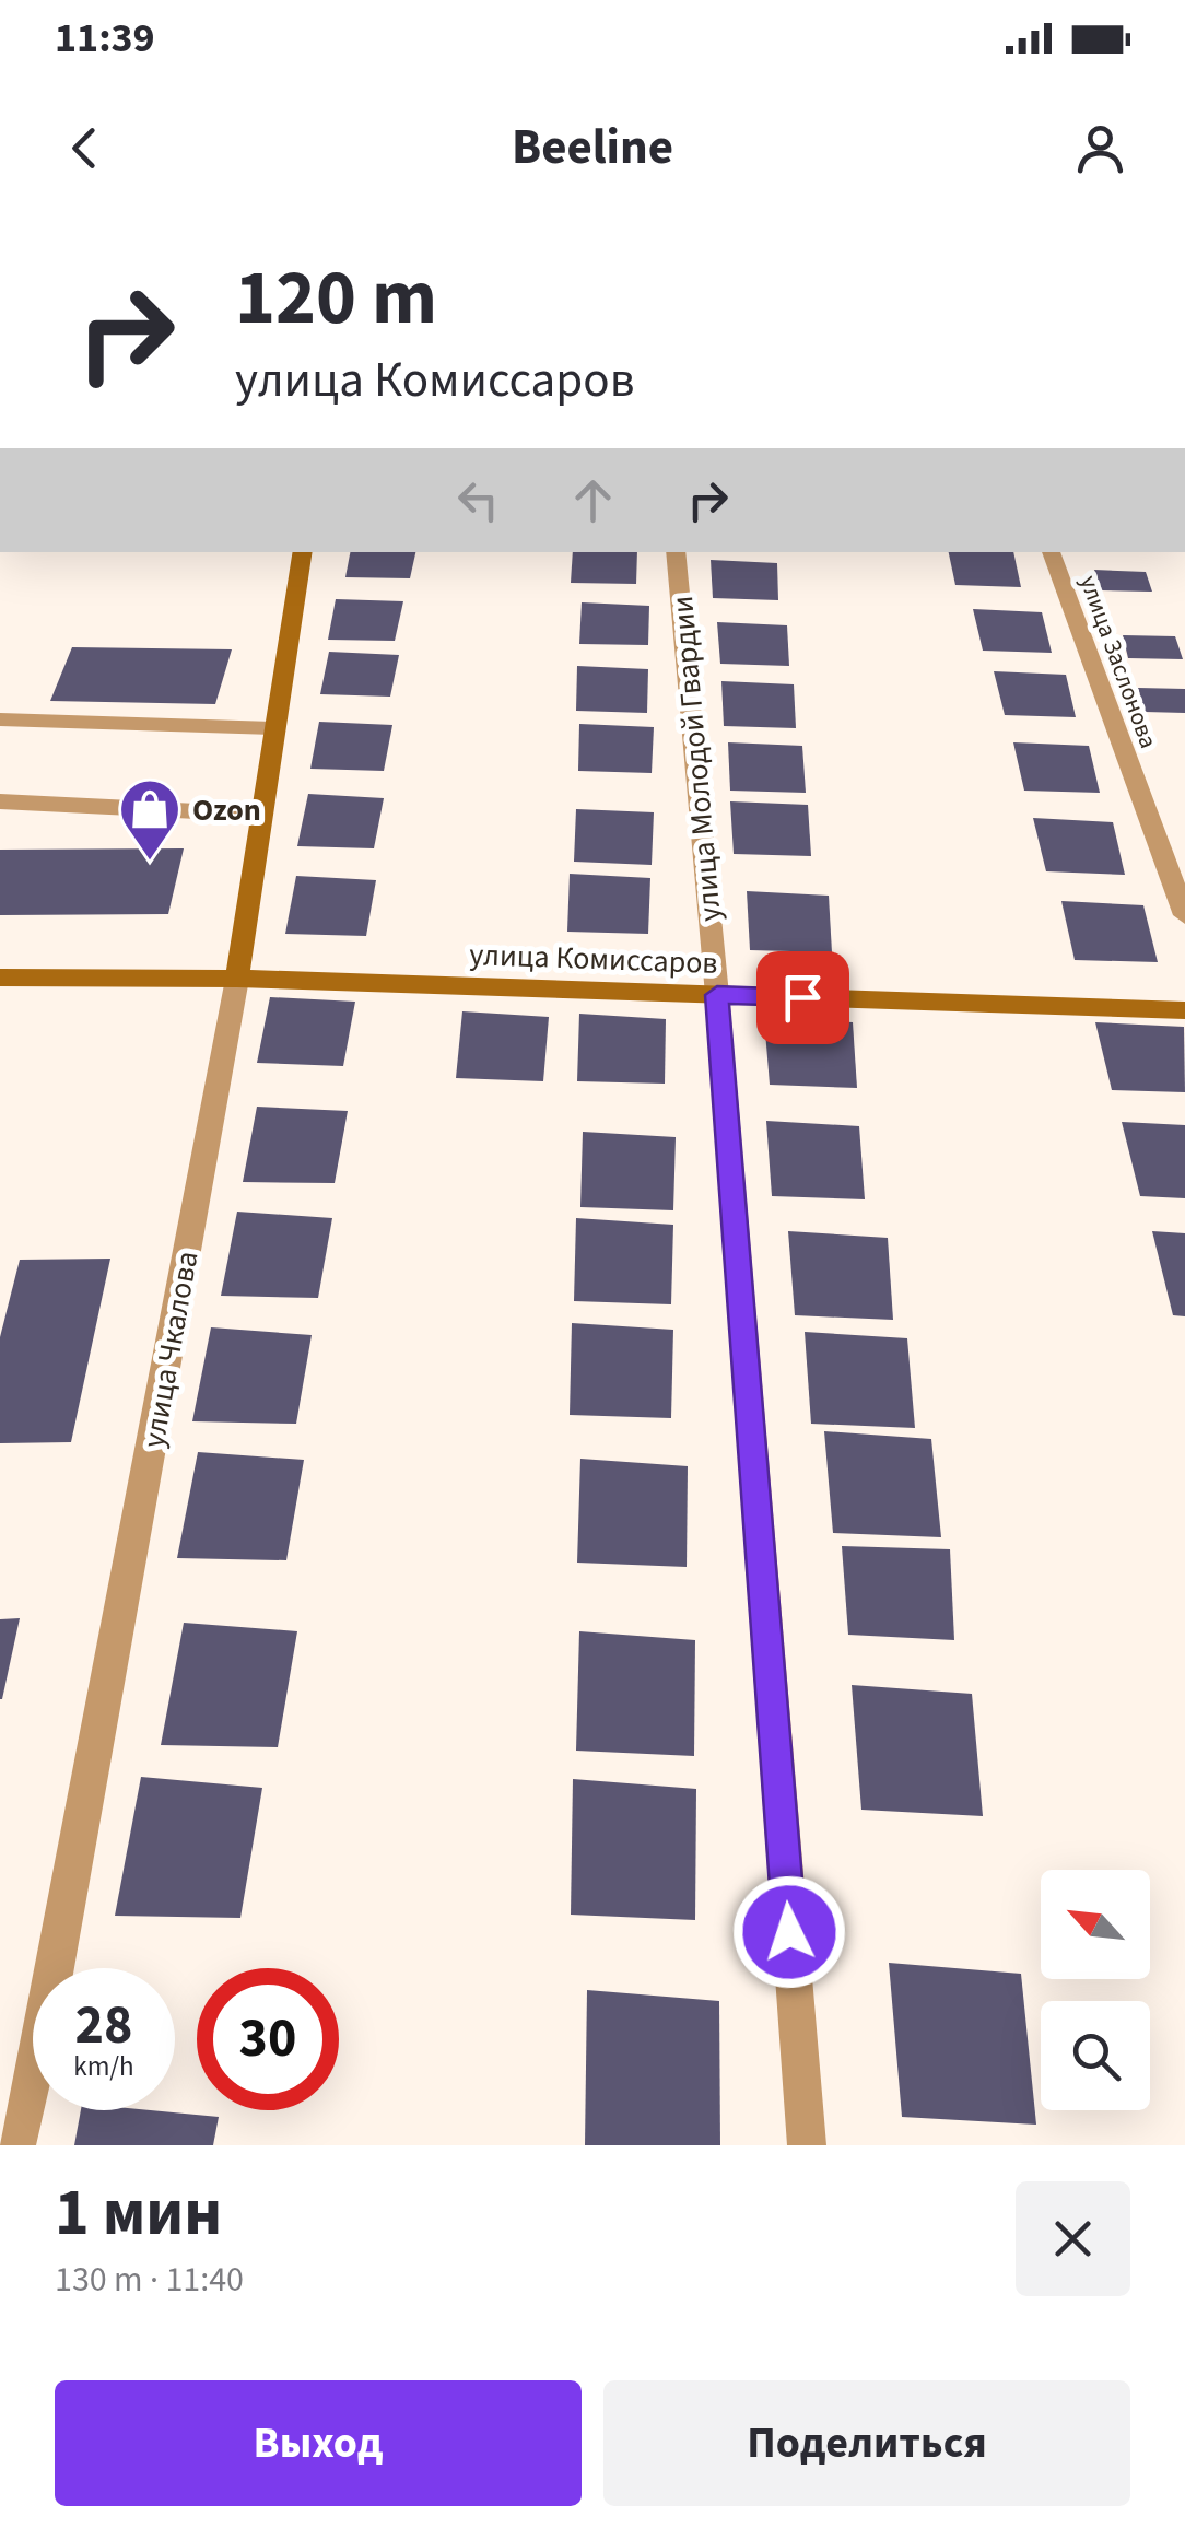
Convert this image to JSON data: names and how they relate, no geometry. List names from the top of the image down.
{
  "streets": {
    "main road": ["улица Комиссаров", "улица Чкалова"],
    "street": ["улица Заслонова", "улица Молодой Гвардии"]
  },
  "crossings": [
    ["улица Молодой Гвардии", "улица Комиссаров"],
    ["улица Комиссаров", "улица Чкалова"]
  ],
  "places": {
    "shop": ["Ozon"]
  },
  "north": "top left",
  "page": {
    "status": "11:39",
    "header": "Beeline",
    "turn": ["120 m", "улица Комиссаров"],
    "speed": "28 km/h",
    "limit": "30",
    "heading": ["1 мин", "130 m · 11:40"],
    "buttons": ["Выход", "Поделиться"]
  }
}
